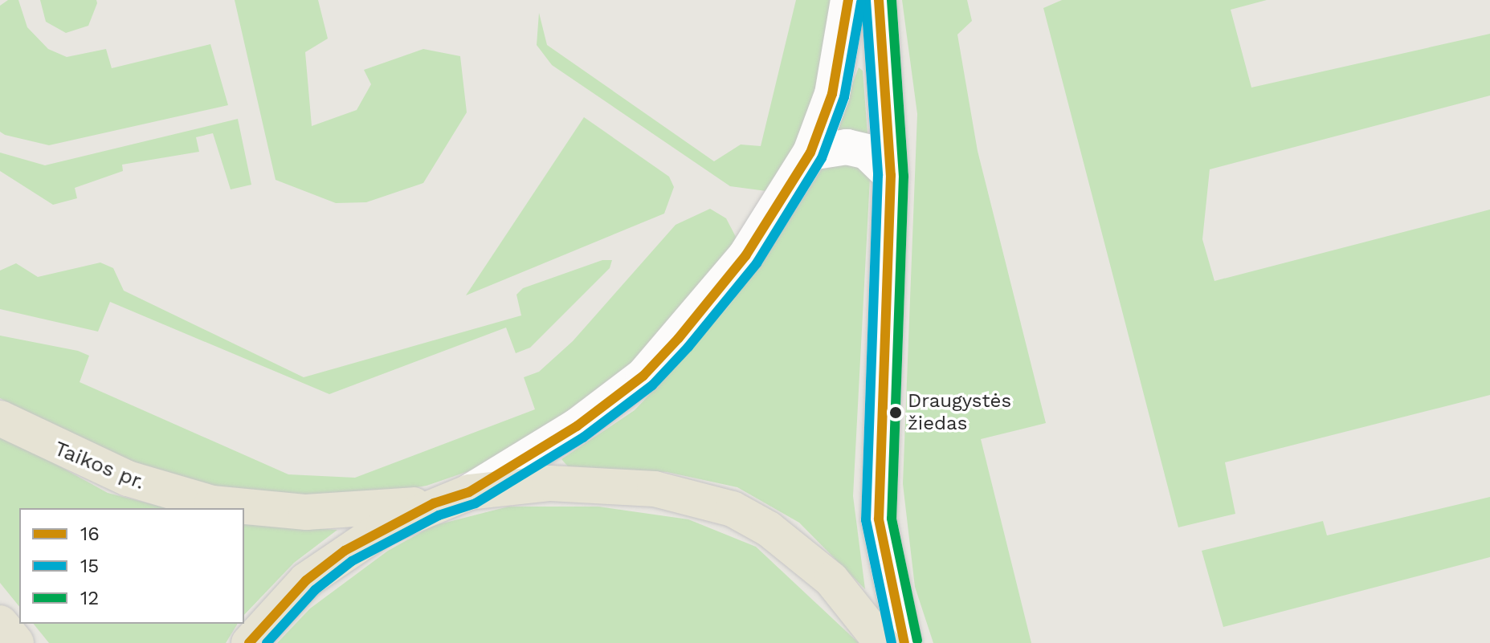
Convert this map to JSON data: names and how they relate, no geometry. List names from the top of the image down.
{
  "streets": {
    "main road": ["Taikos pr."]
  },
  "places": ["Draugystės žiedas"],
  "lines": ["transit line 16", "transit line 12", "transit line 15"],
  "legend": ["16", "15", "12"]
}
